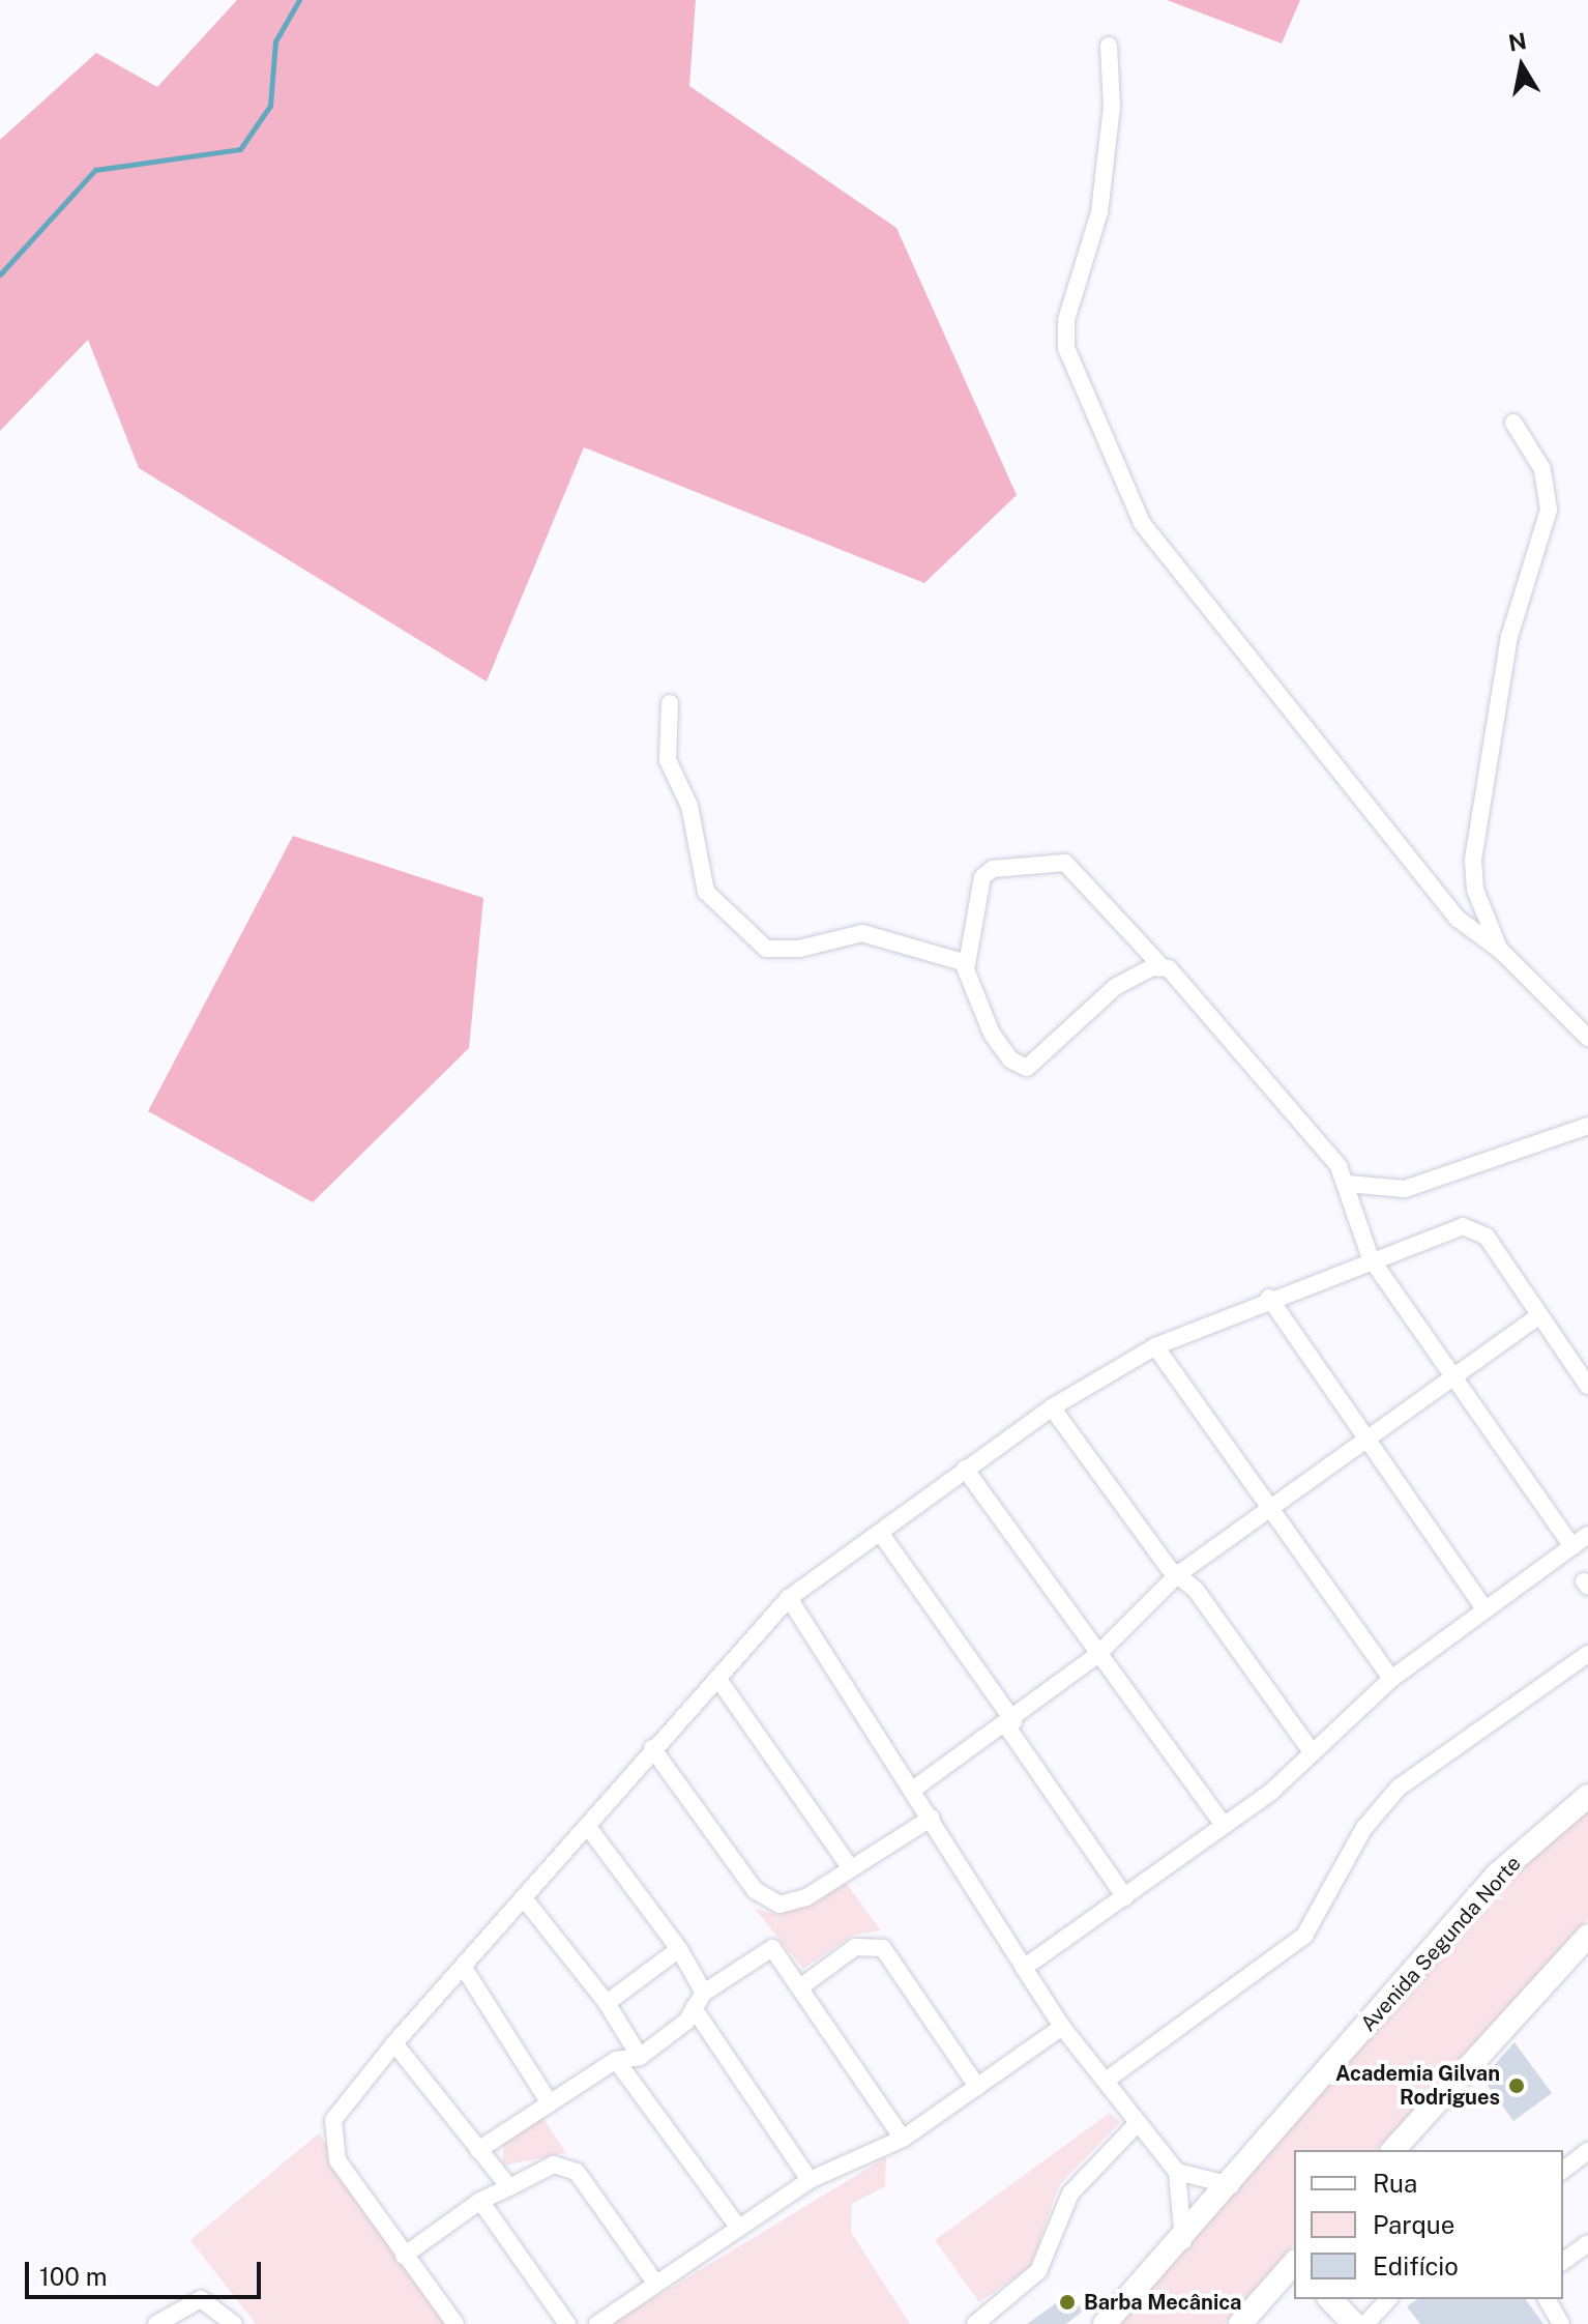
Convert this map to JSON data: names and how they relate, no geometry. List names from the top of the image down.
{
  "streets": {
    "main road": ["Avenida Segunda Norte"]
  },
  "places": ["Academia Gilvan Rodrigues", "Barba Mecânica"],
  "legend": ["Rua", "Parque", "Edifício"],
  "scale_bar": "100 m",
  "north": "top"
}
